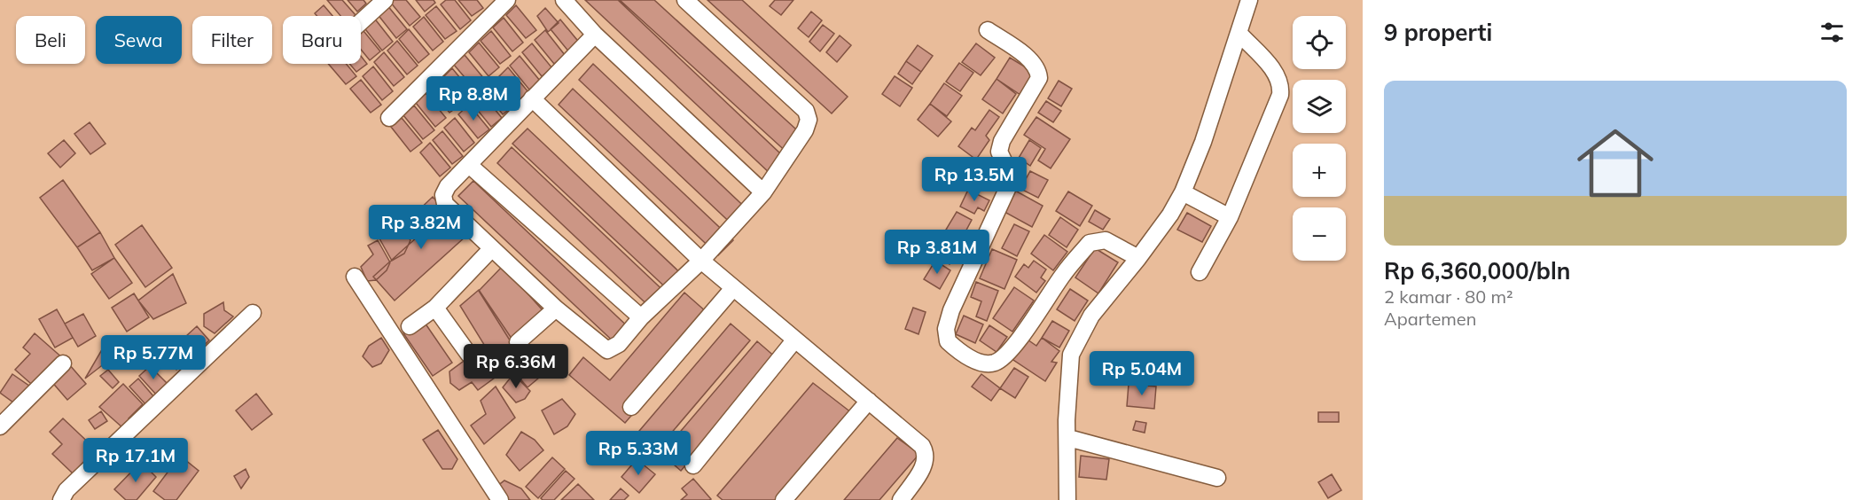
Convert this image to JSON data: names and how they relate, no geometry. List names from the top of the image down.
{
  "page": {
    "heading": "9 properti",
    "map_buttons": ["+", "−"],
    "chip": [
      "Beli",
      "Sewa",
      "Filter",
      "Baru"
    ],
    "list": [
      {
        "name": "Rp 6,360,000/bln",
        "note": "2 kamar · 80 m² · Apartemen"
      }
    ],
    "price": [
      "Rp 8.8M",
      "Rp 13.5M",
      "Rp 3.82M",
      "Rp 3.81M",
      "Rp 5.77M",
      "Rp 6.36M",
      "Rp 5.04M",
      "Rp 5.33M",
      "Rp 17.1M"
    ]
  }
}
